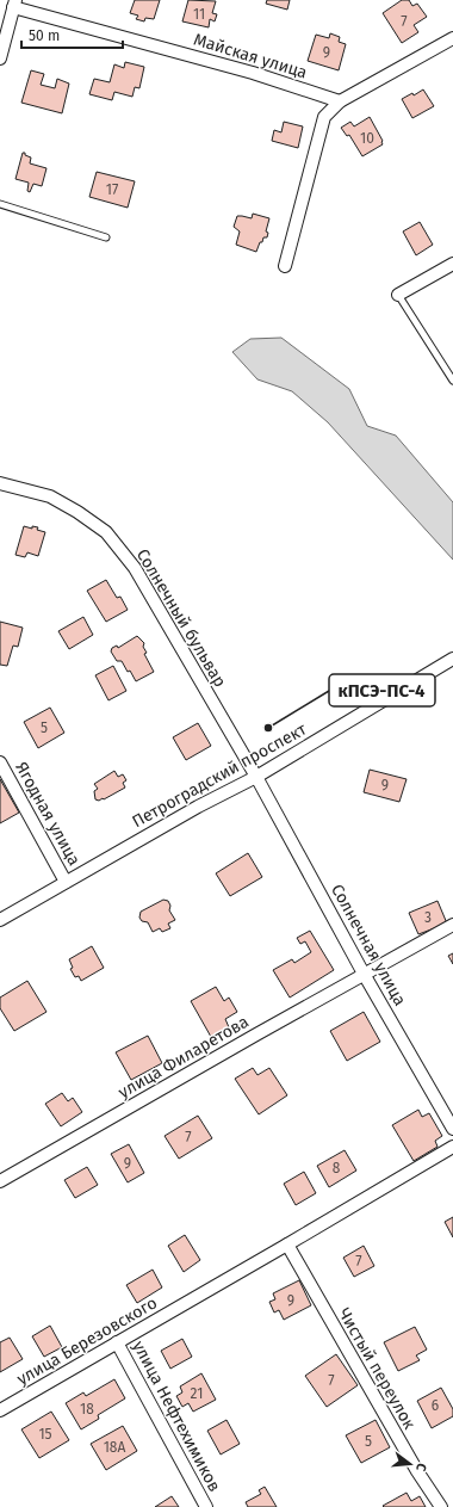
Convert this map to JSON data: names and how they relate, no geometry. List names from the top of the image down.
{
  "streets": {
    "street": [
      "Майская улица",
      "Солнечный бульвар",
      "Петроградский проспект",
      "Ягодная улица",
      "Солнечная улица",
      "улица Филаретова",
      "улица Березовского",
      "Чистый переулок",
      "улица Нефтехимиков"
    ]
  },
  "crossings": [
    ["Солнечный бульвар", "Петроградский проспект"],
    ["Солнечный бульвар", "Солнечная улица"],
    ["Петроградский проспект", "Ягодная улица"],
    ["Петроградский проспект", "Солнечная улица"],
    ["Солнечная улица", "улица Филаретова"],
    ["улица Березовского", "Чистый переулок"],
    ["улица Березовского", "улица Нефтехимиков"]
  ],
  "places": ["кПСЭ-ПС-4"],
  "house_numbers": [
    "11",
    "7",
    "9",
    "10",
    "17",
    "5",
    "9",
    "3",
    "7",
    "9",
    "8",
    "7",
    "9",
    "7",
    "21",
    "6",
    "18",
    "15",
    "5",
    "18А"
  ],
  "scale_bar": "50 m",
  "north": "right"
}
